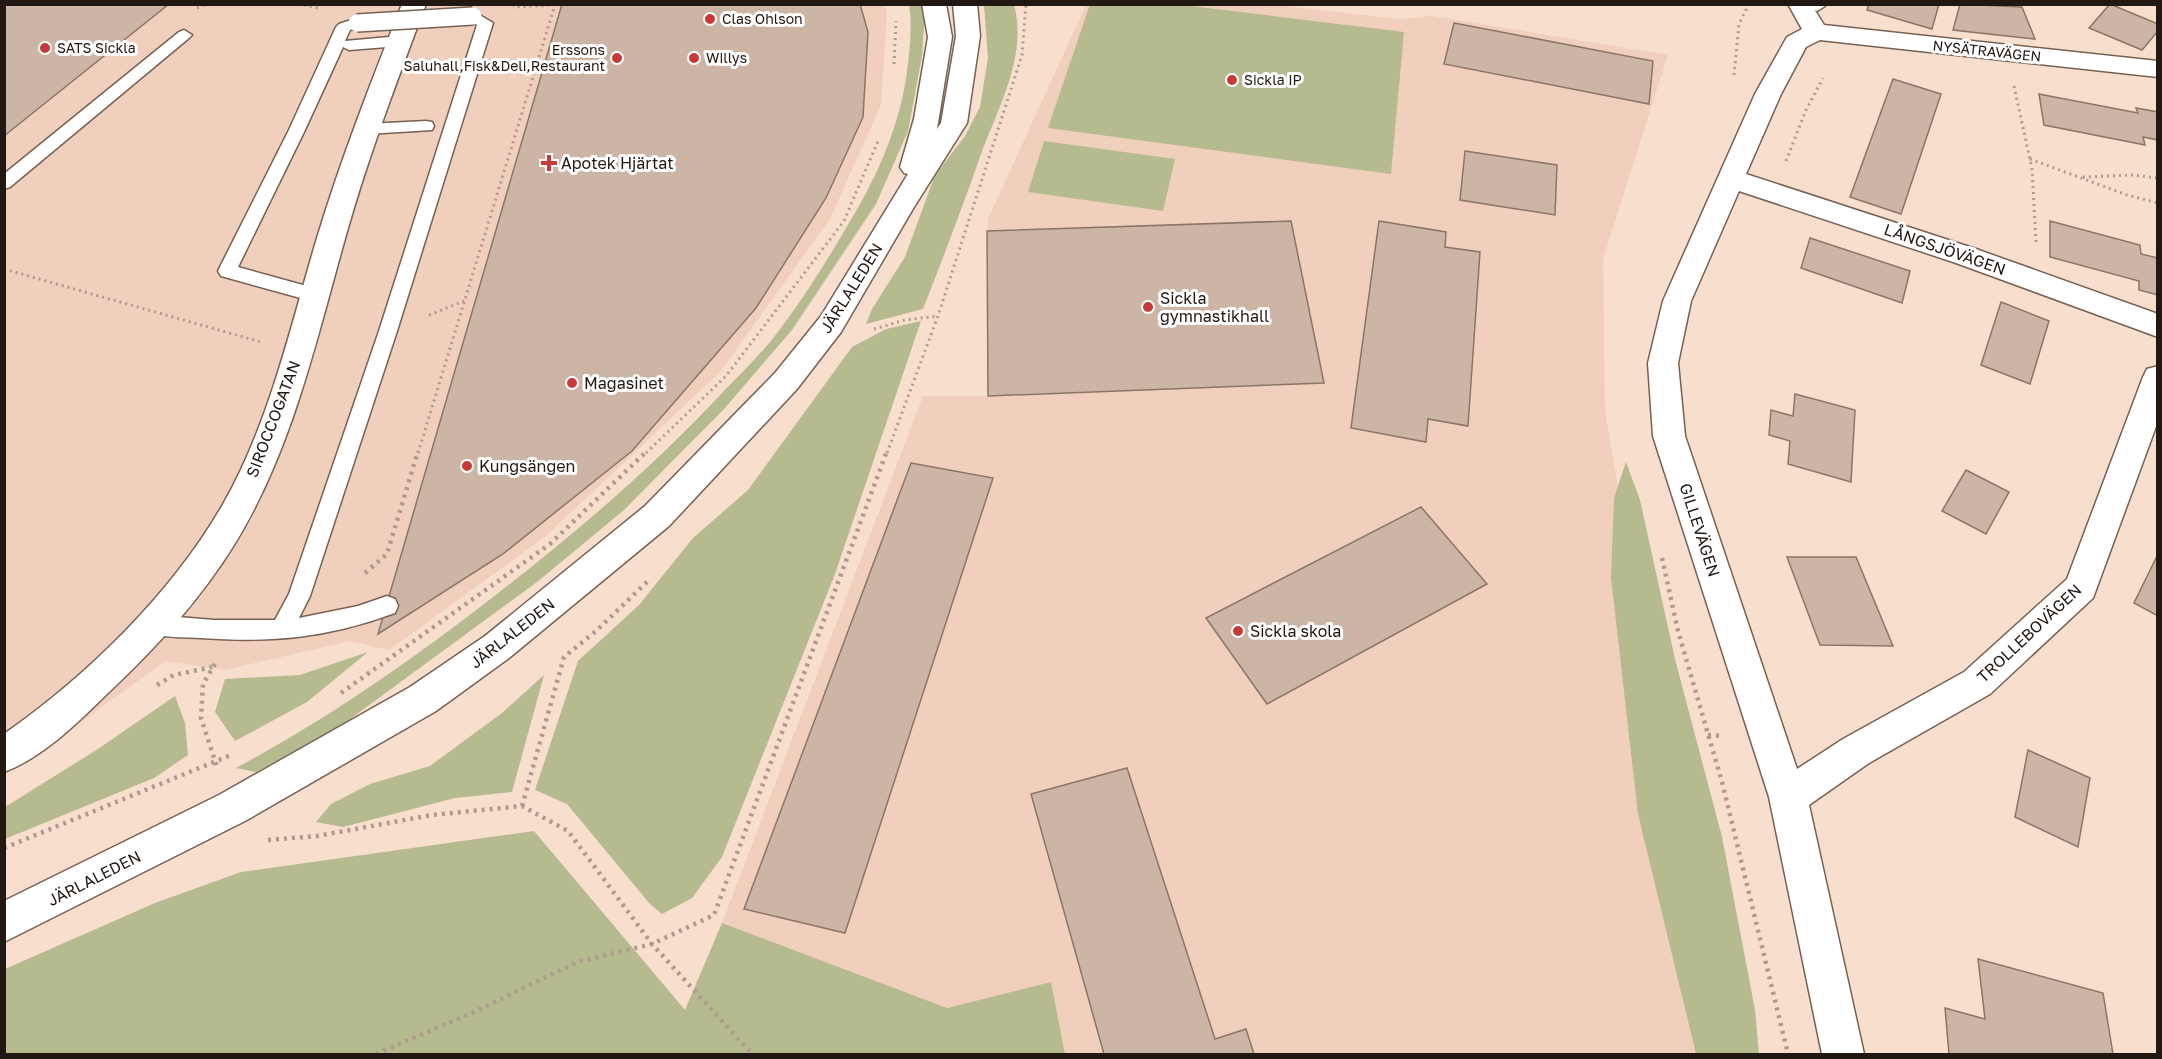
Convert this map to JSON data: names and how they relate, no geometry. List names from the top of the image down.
{
  "streets": {
    "street": [
      "NYSÄTRAVÄGEN",
      "LÅNGSJÖVÄGEN",
      "JÄRLALEDEN",
      "SIROCCOGATAN",
      "GILLEVÄGEN",
      "TROLLEBOVÄGEN"
    ]
  },
  "crossings": [
    ["NYSÄTRAVÄGEN", "GILLEVÄGEN"],
    ["LÅNGSJÖVÄGEN", "GILLEVÄGEN"],
    ["GILLEVÄGEN", "TROLLEBOVÄGEN"]
  ],
  "places": {
    "other": [
      "Clas Ohlson",
      "SATS Sickla",
      "Erssons Saluhall,Fisk&Deli,Restaurant",
      "Willys",
      "Sickla IP",
      "Sickla gymnastikhall",
      "Magasinet",
      "Kungsängen",
      "Sickla skola"
    ],
    "health": ["Apotek Hjärtat"]
  }
}
